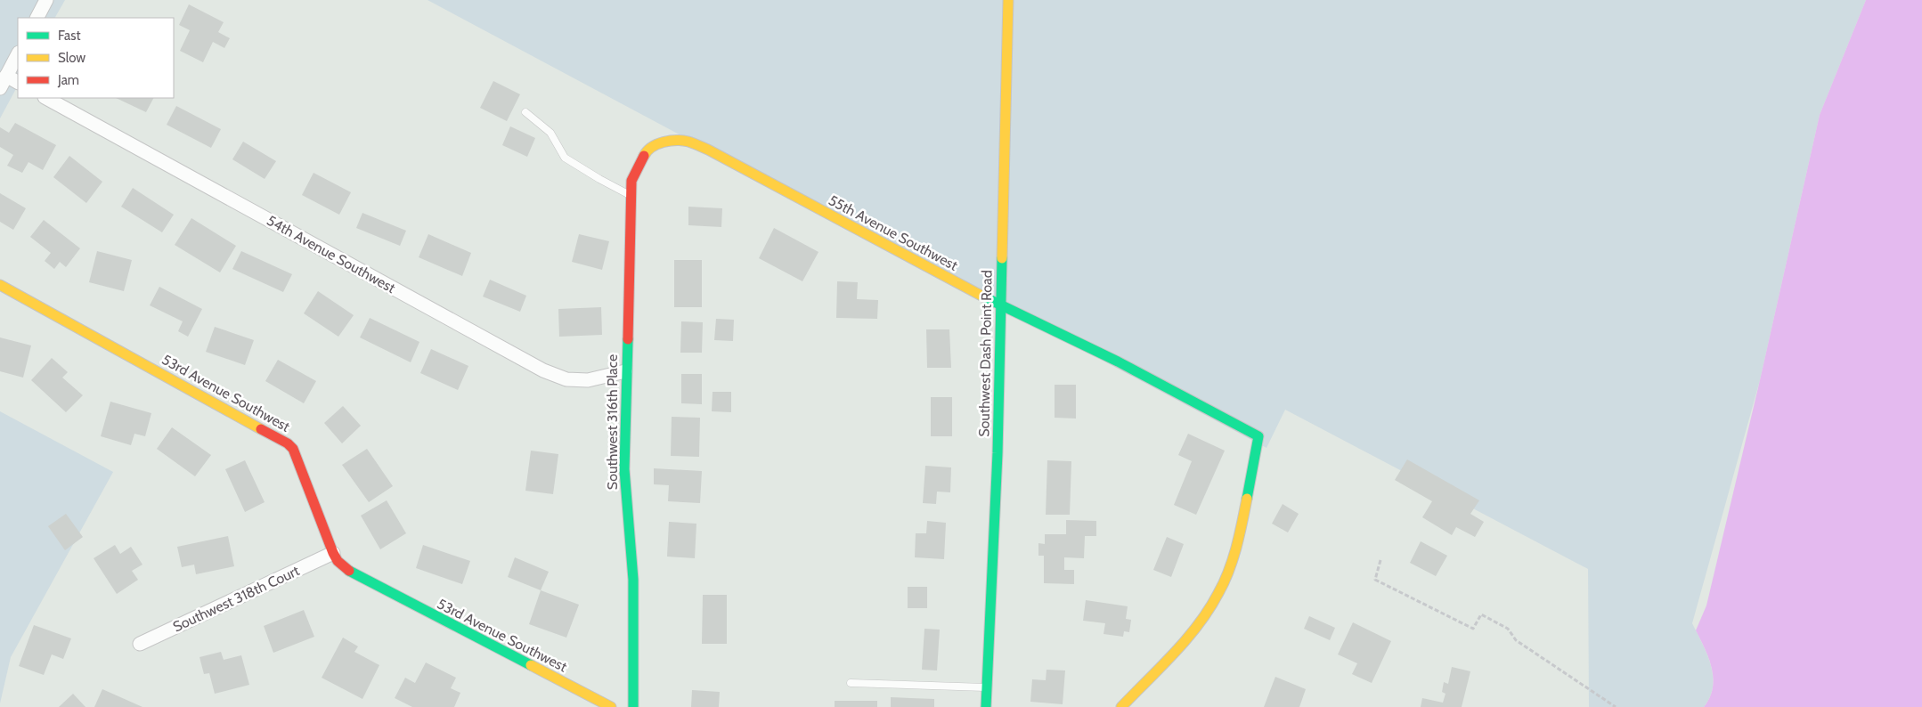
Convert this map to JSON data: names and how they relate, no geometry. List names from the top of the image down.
{
  "streets": {
    "street": [
      "55th Avenue Southwest",
      "54th Avenue Southwest",
      "Southwest Dash Point Road",
      "53rd Avenue Southwest",
      "Southwest 316th Place",
      "Southwest 318th Court"
    ]
  },
  "crossings": [
    ["55th Avenue Southwest", "Southwest Dash Point Road"],
    ["55th Avenue Southwest", "Southwest 316th Place"],
    ["54th Avenue Southwest", "Southwest 316th Place"],
    ["53rd Avenue Southwest", "Southwest 318th Court"]
  ],
  "legend": ["Fast", "Slow", "Jam"]
}
